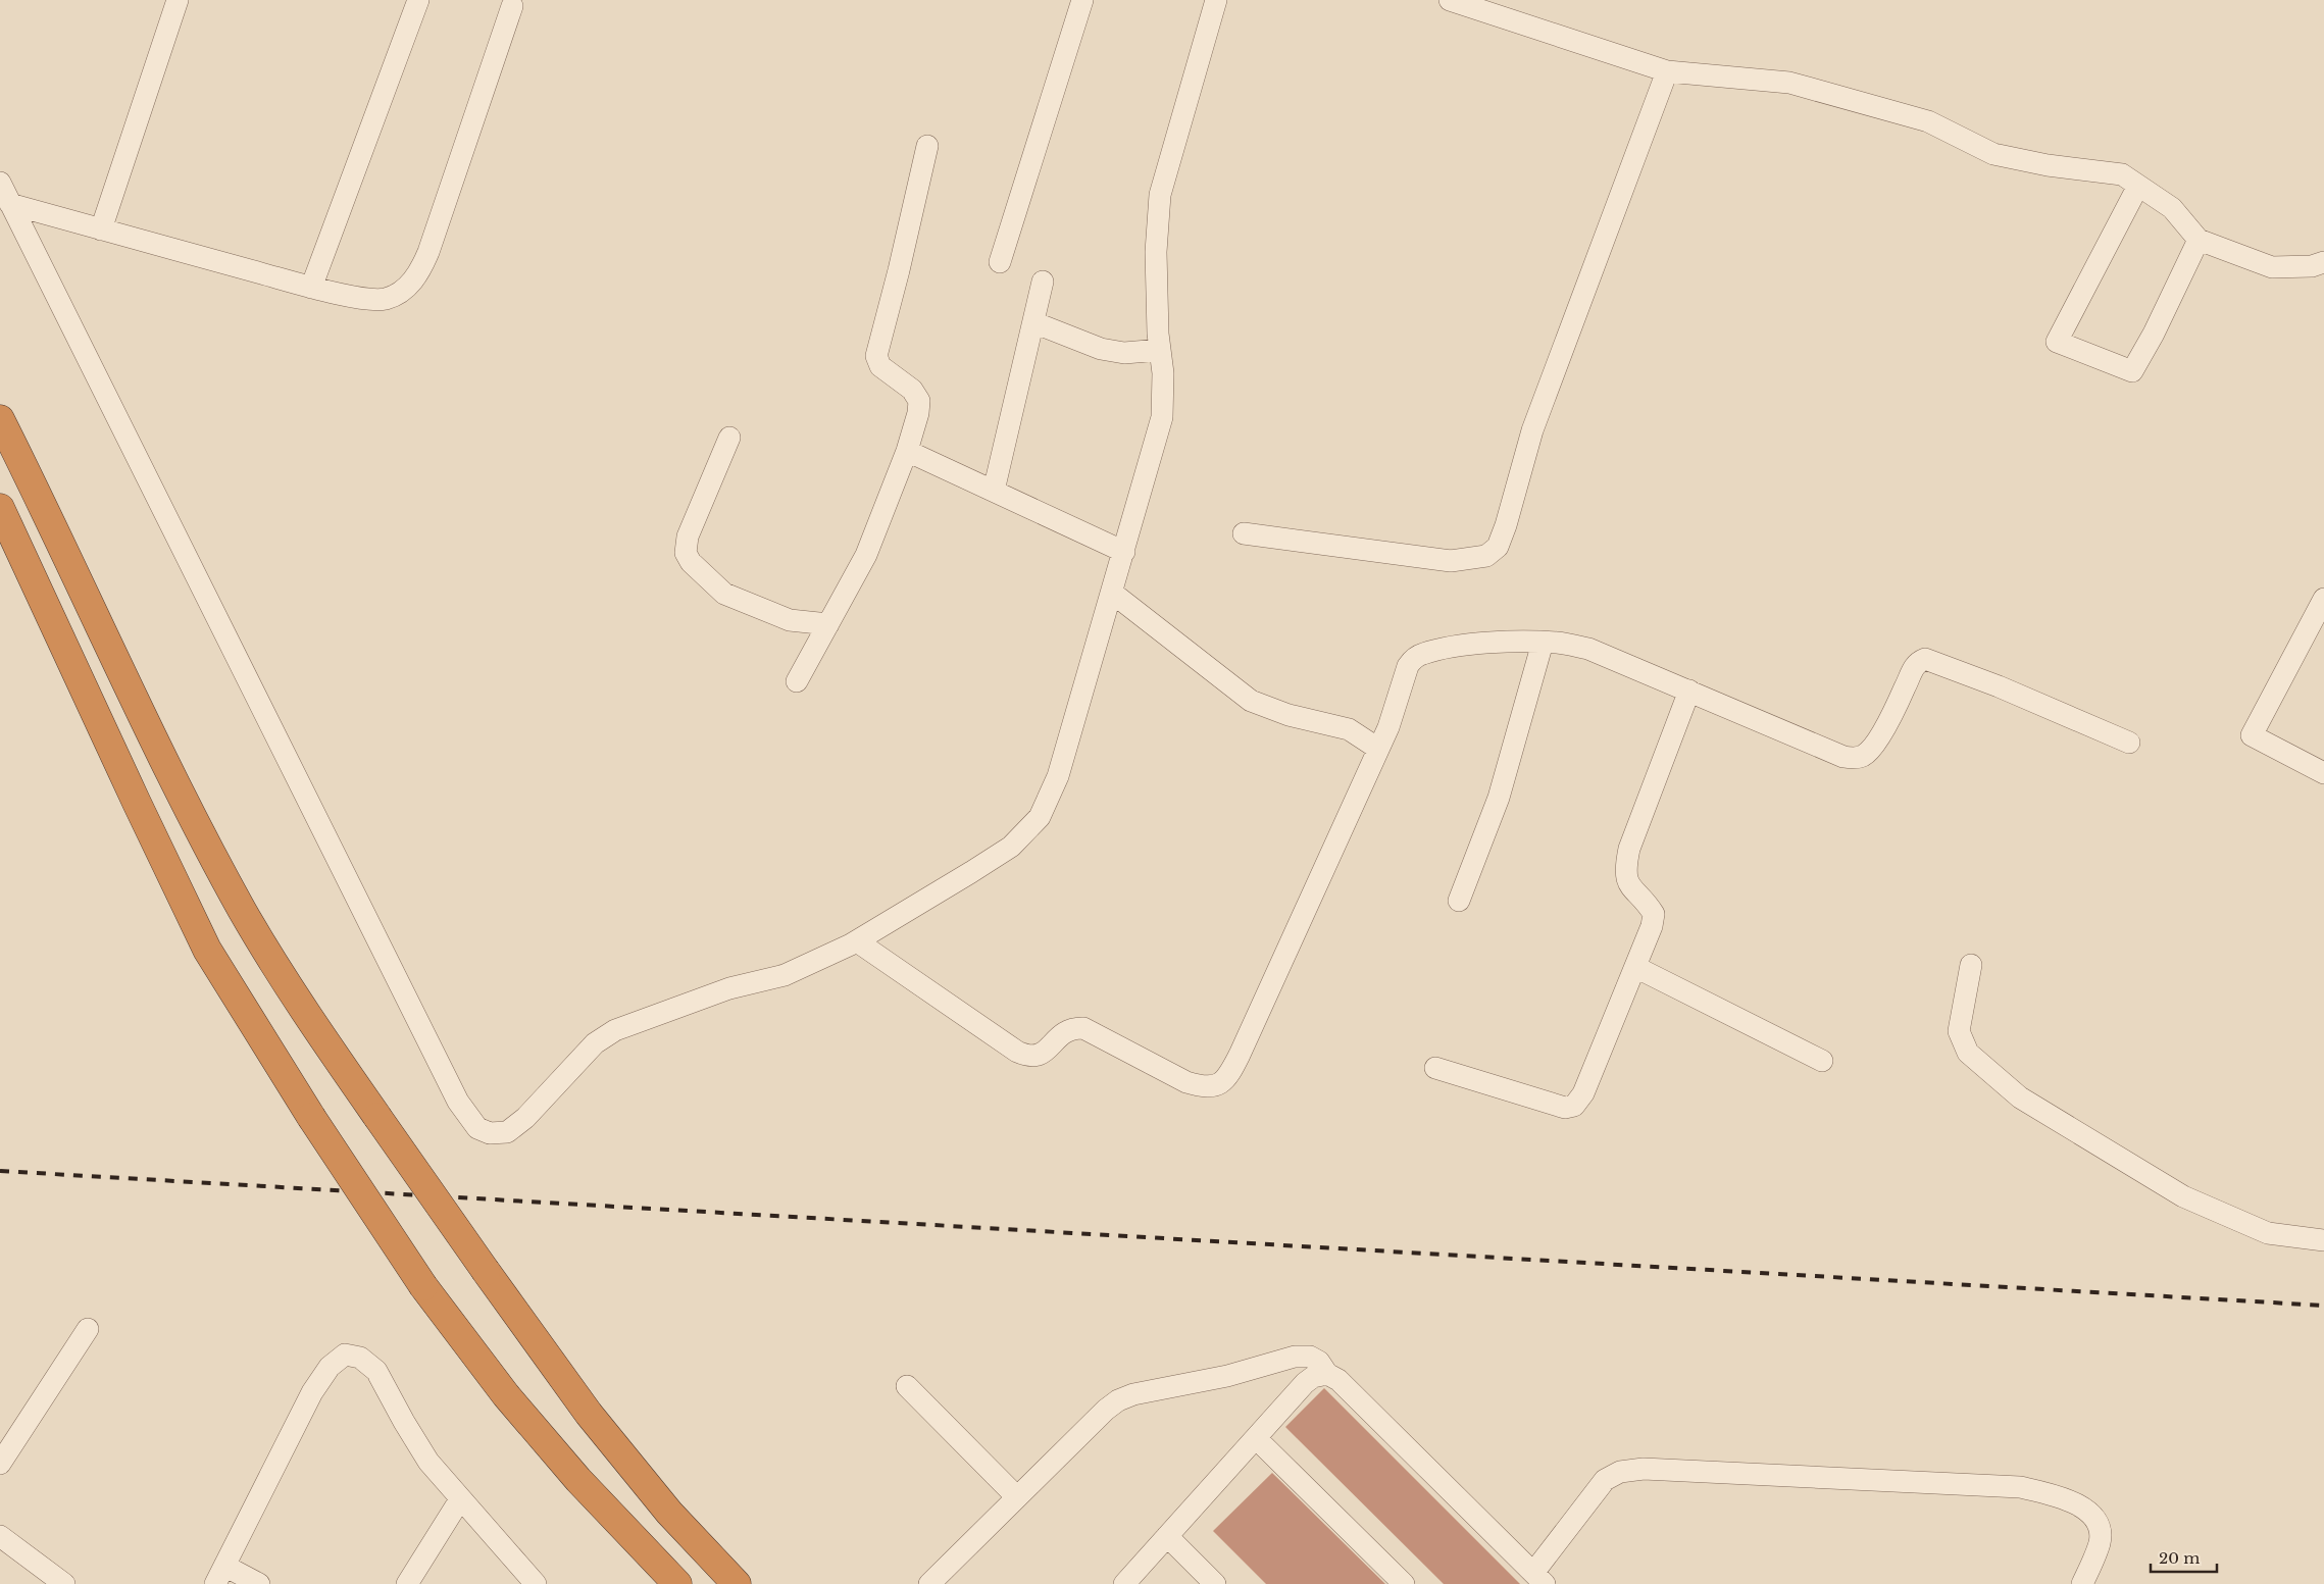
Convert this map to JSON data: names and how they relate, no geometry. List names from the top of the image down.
{
  "scale_bar": "20 m"
}
